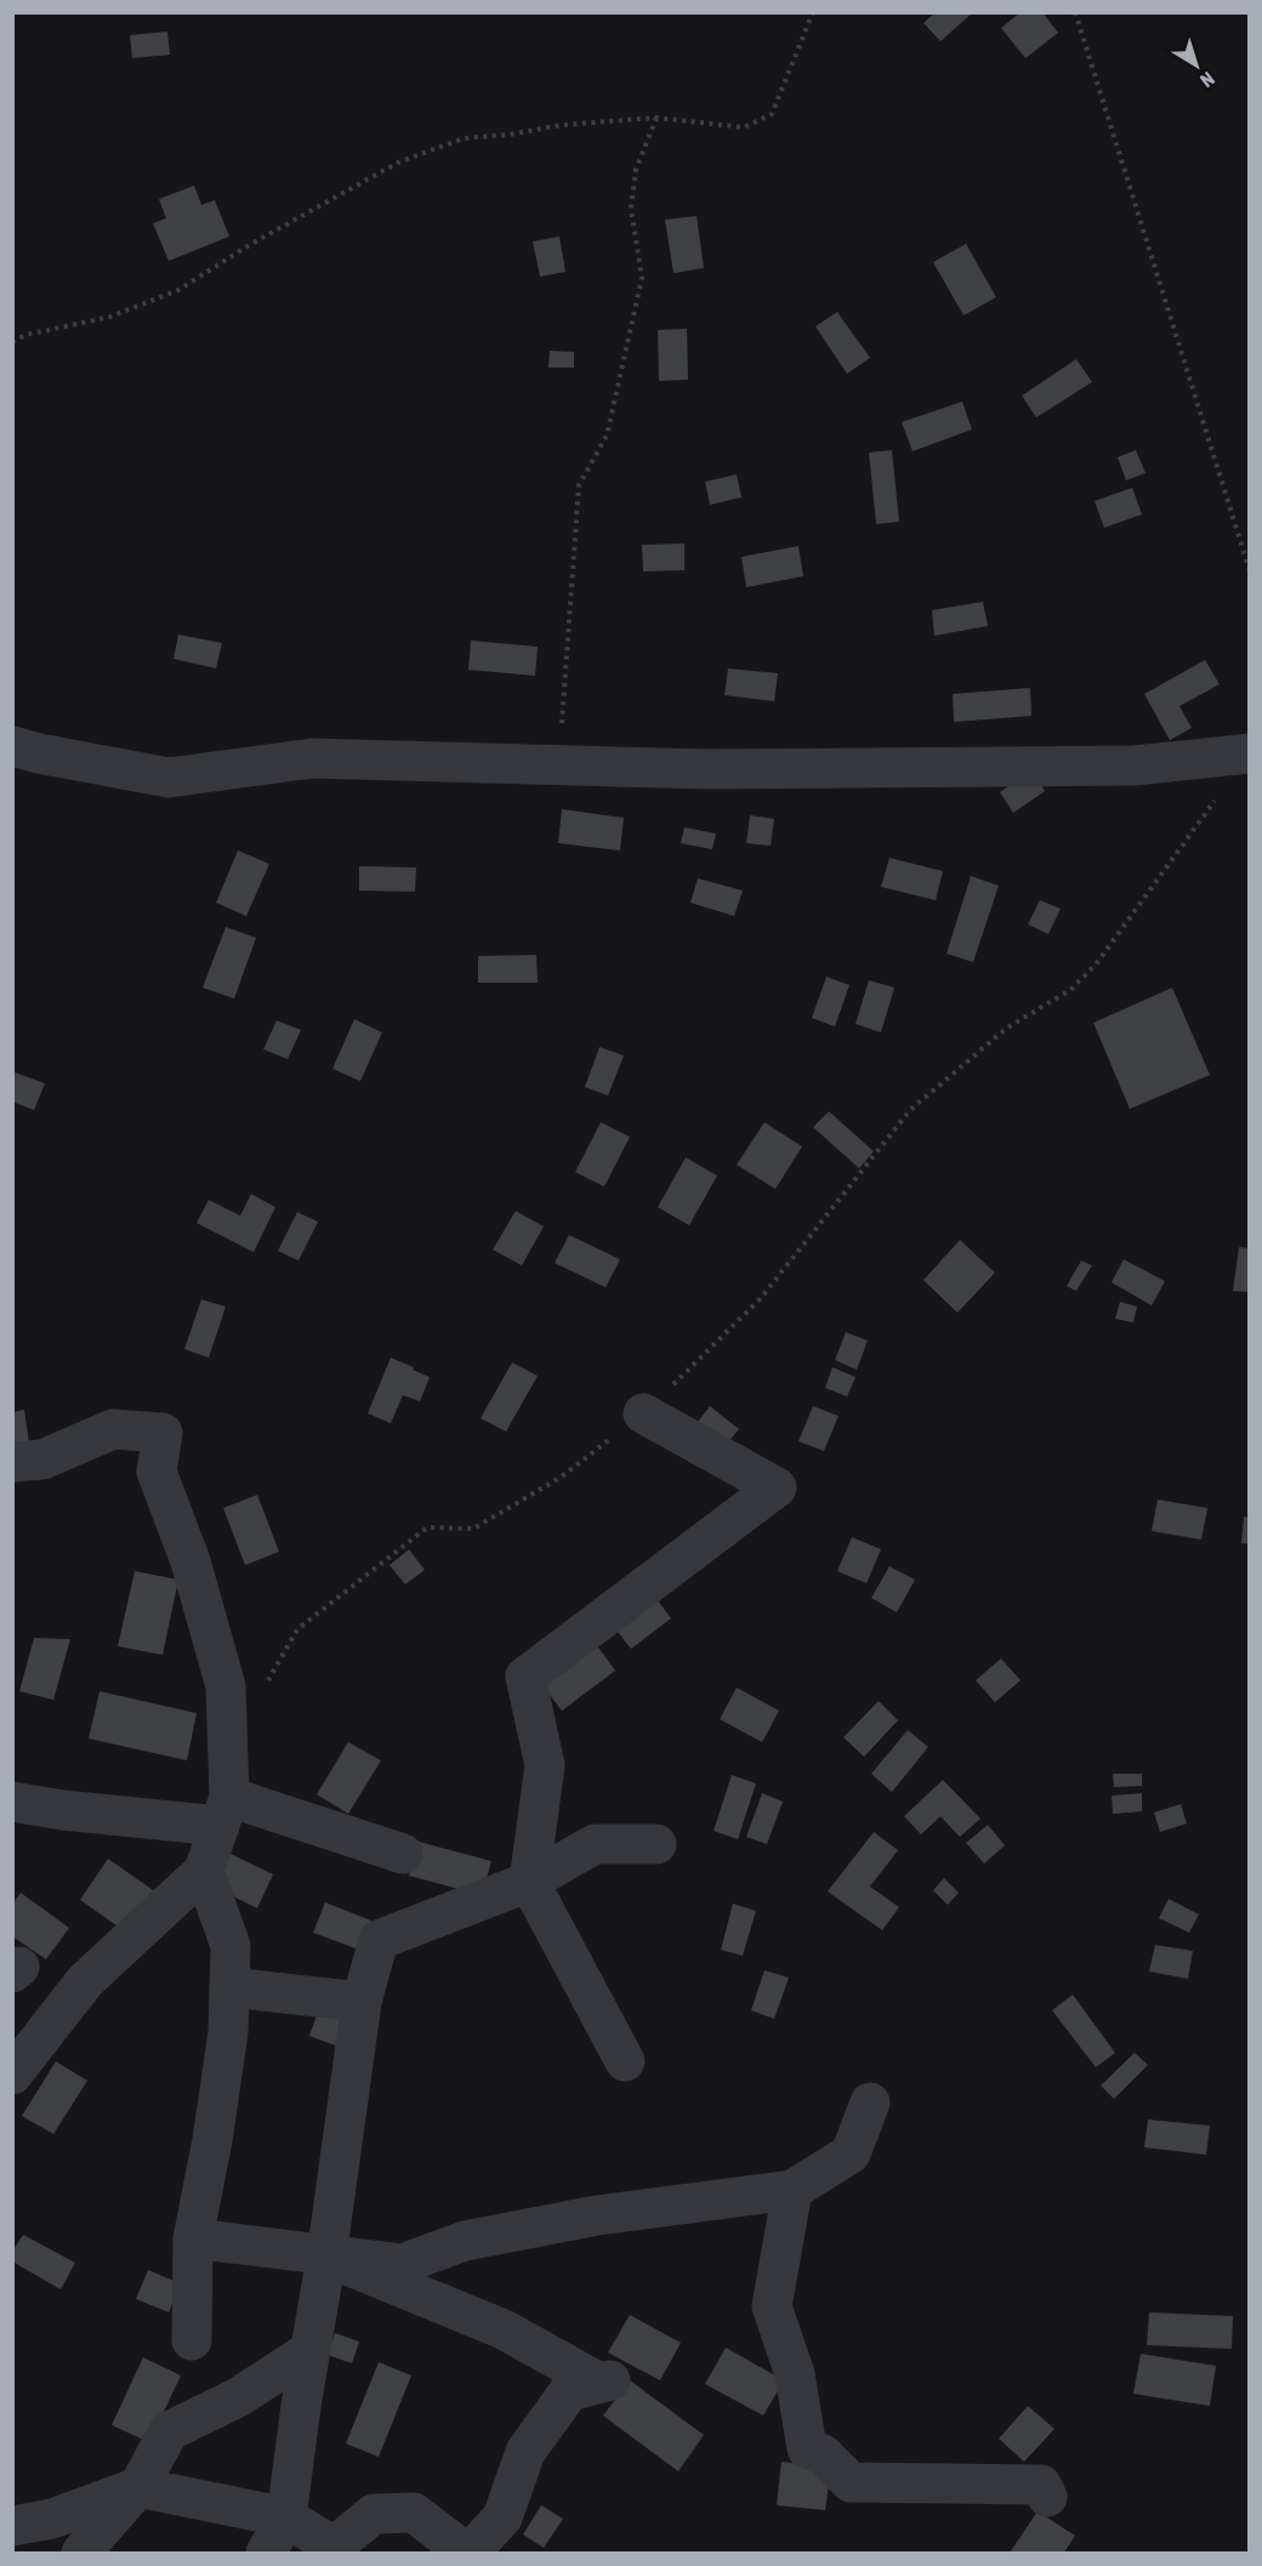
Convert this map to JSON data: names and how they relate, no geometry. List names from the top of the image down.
{
  "north": "bottom right"
}
